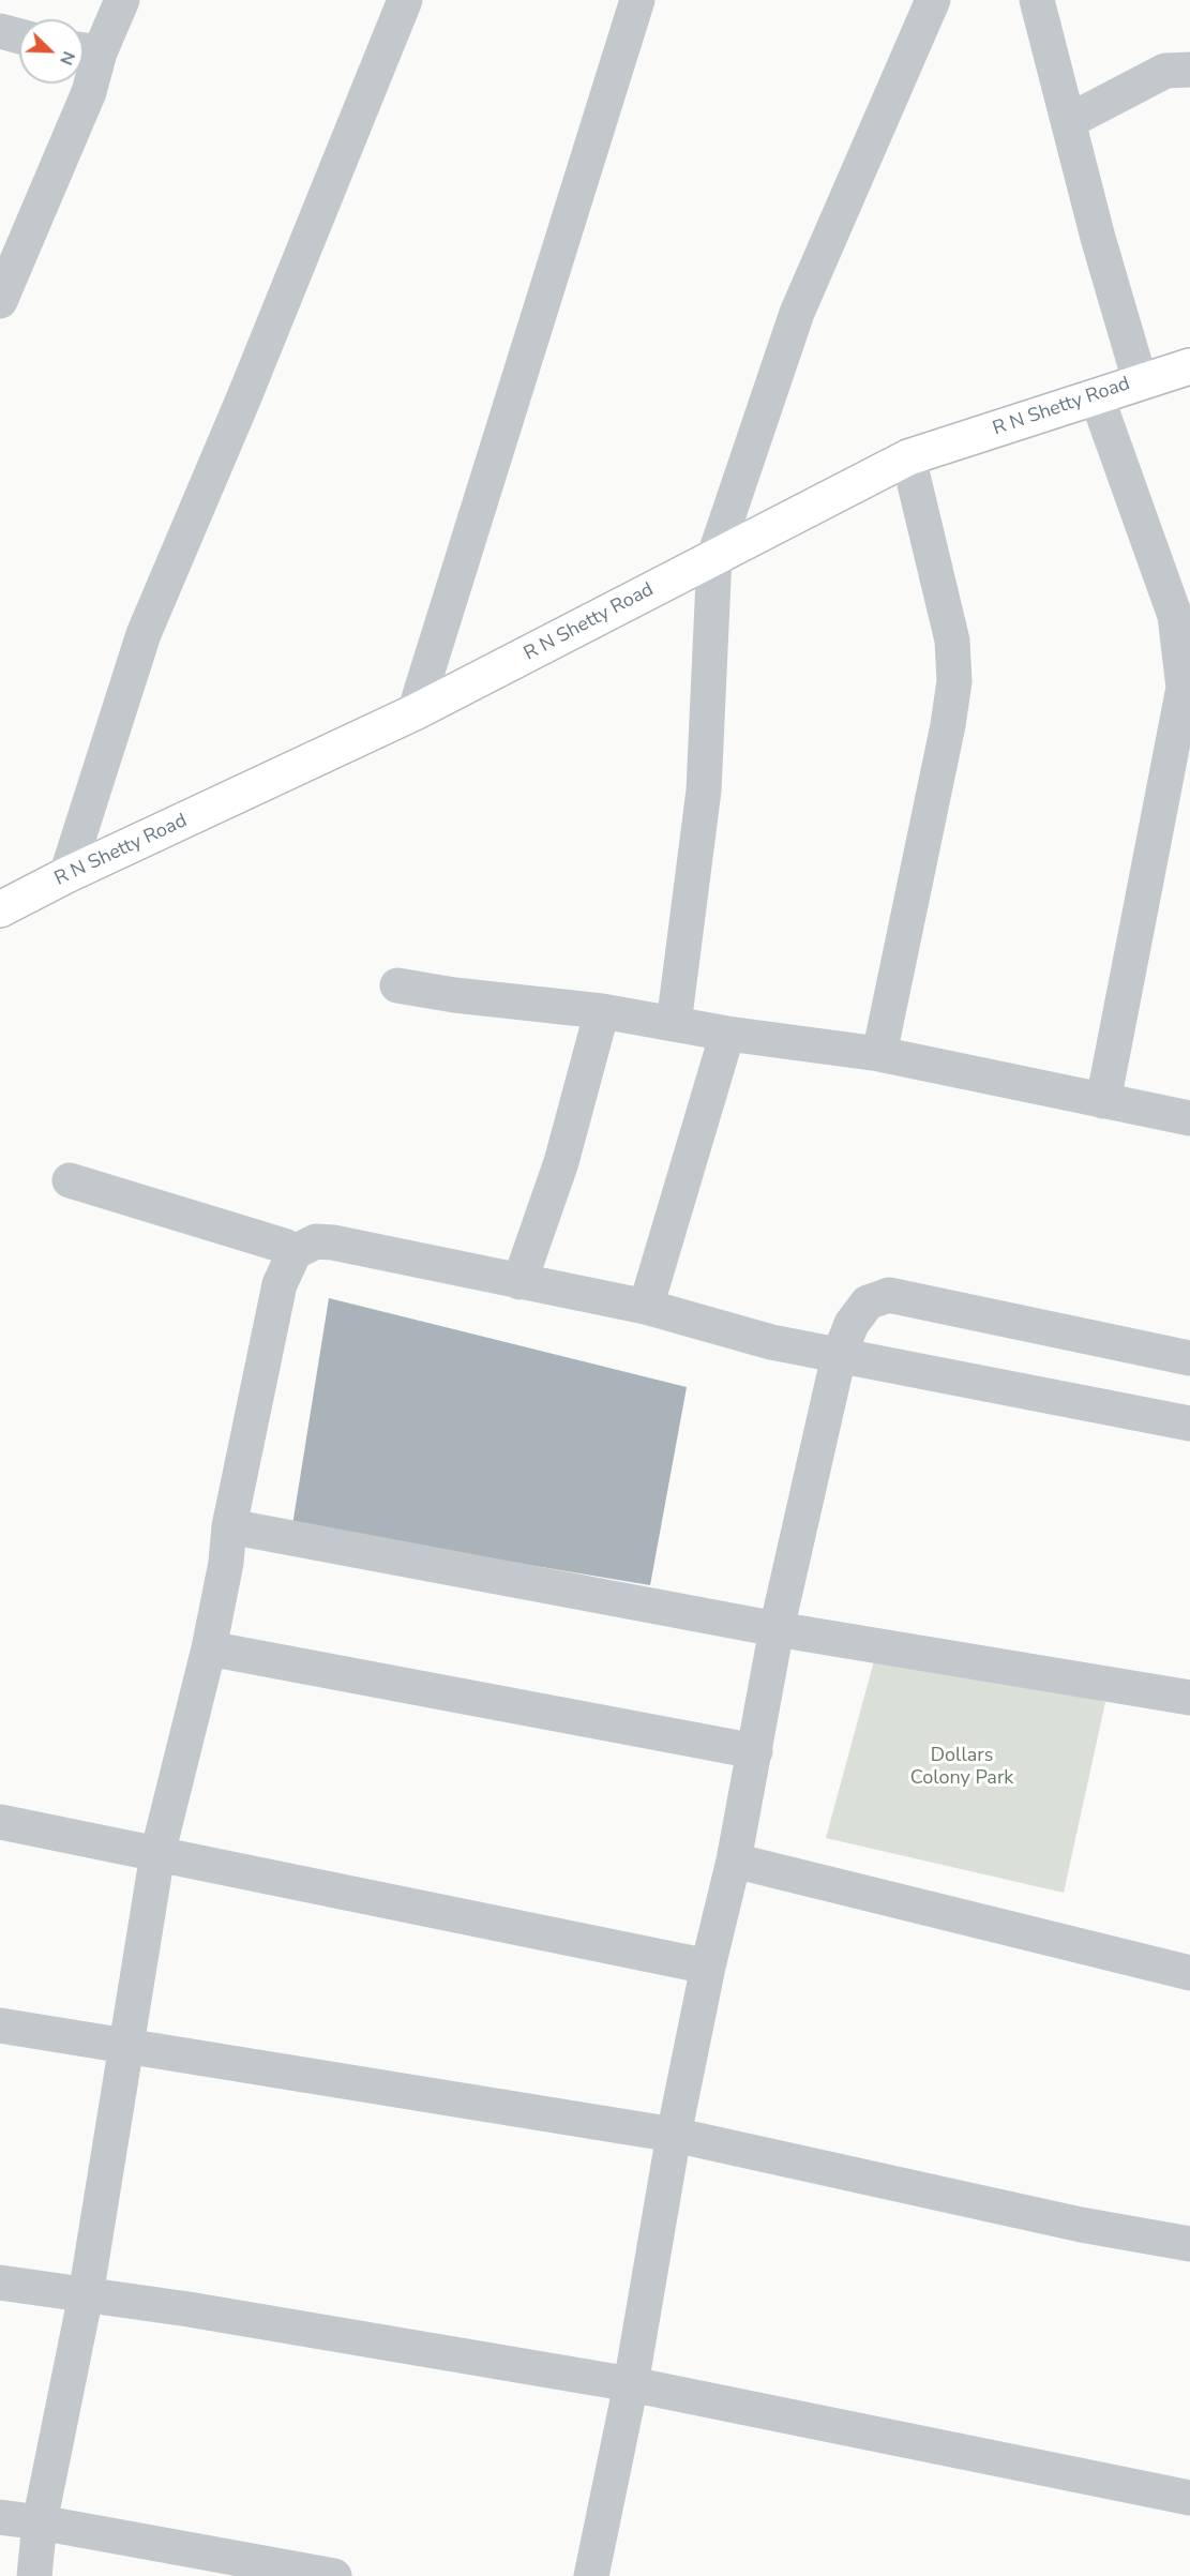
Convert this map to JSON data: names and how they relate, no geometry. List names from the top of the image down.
{
  "streets": {
    "street": ["R N Shetty Road"]
  },
  "parks": ["Dollars Colony Park"],
  "north": "bottom right"
}
